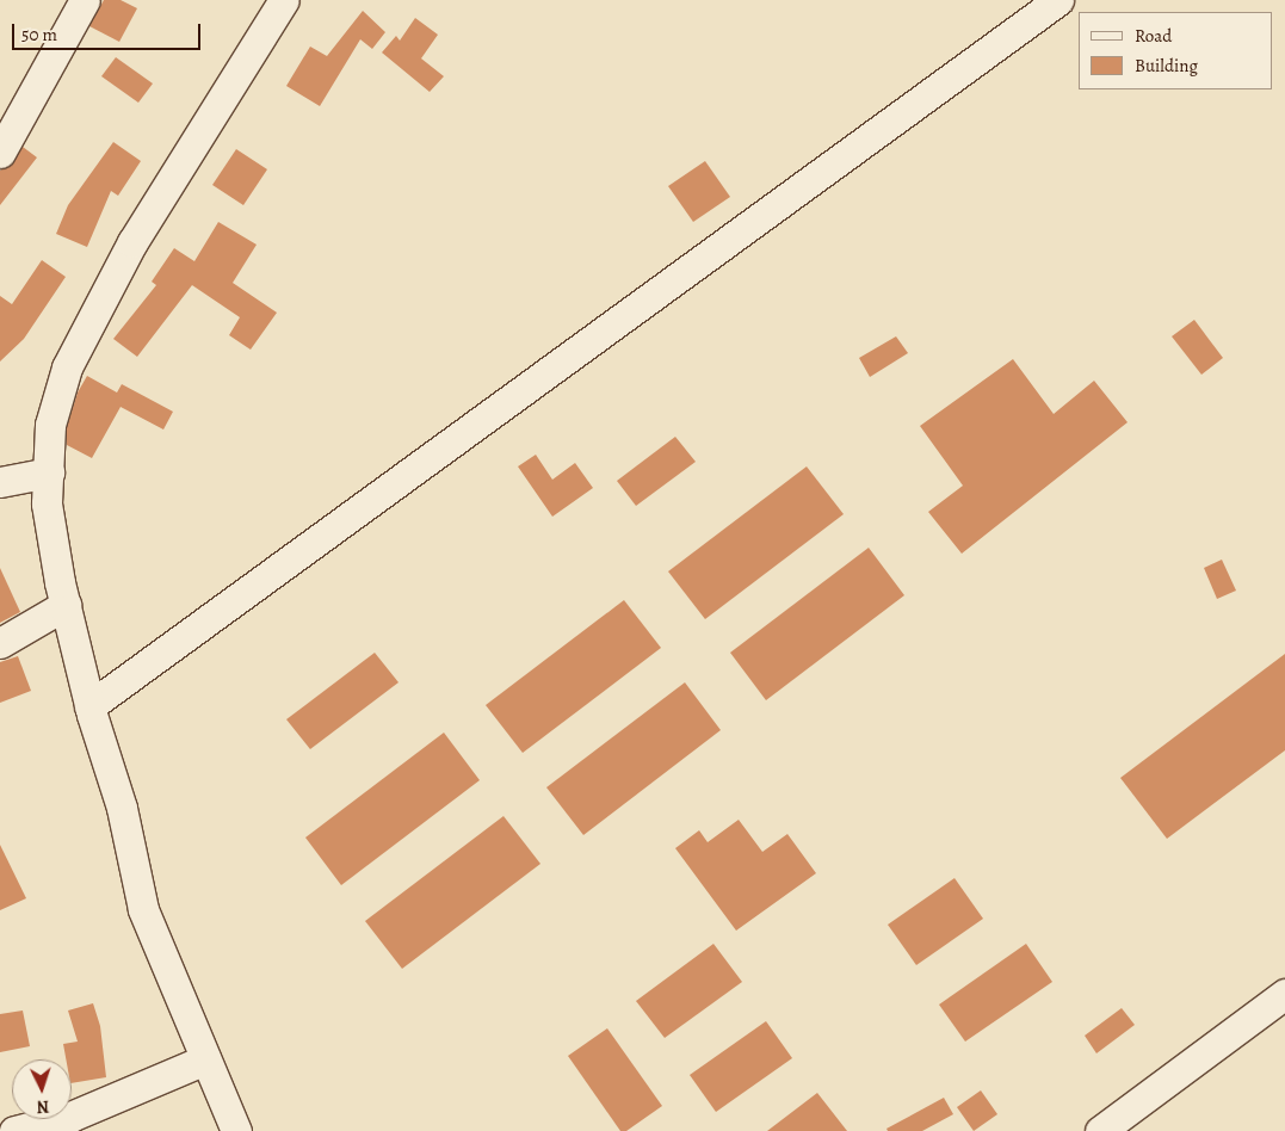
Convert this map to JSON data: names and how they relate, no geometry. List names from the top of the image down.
{
  "legend": ["Road", "Building"],
  "scale_bar": "50 m",
  "north": "bottom"
}
